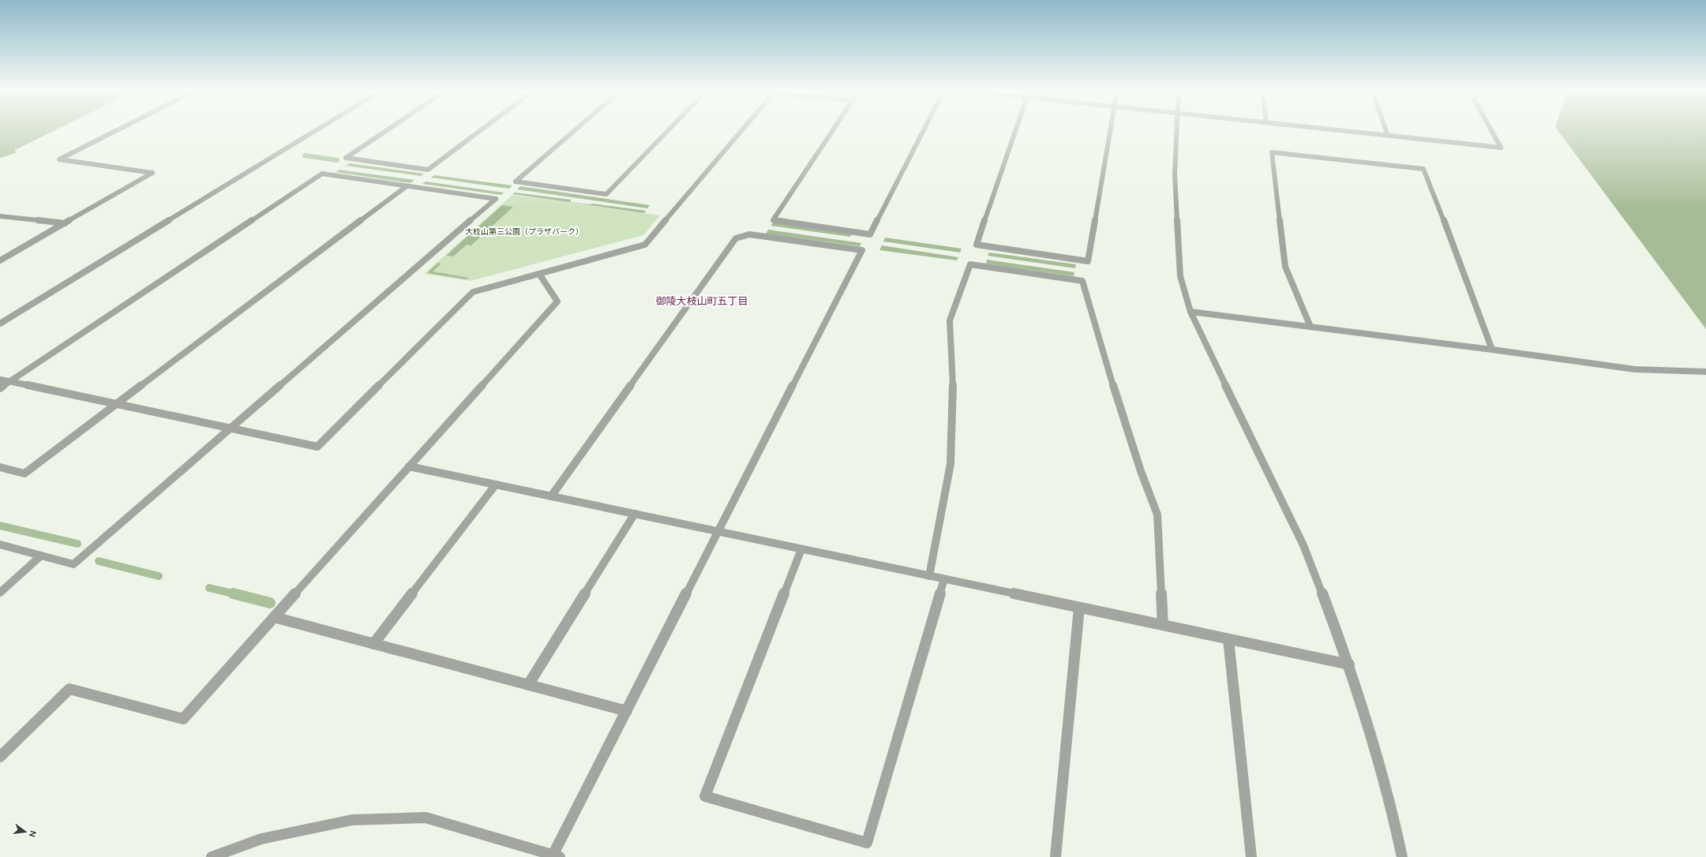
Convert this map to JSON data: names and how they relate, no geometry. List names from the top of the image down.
{
  "districts": ["御陵大枝山町五丁目"],
  "parks": ["大枝山第三公園（プラザパーク）"],
  "north": "right"
}
